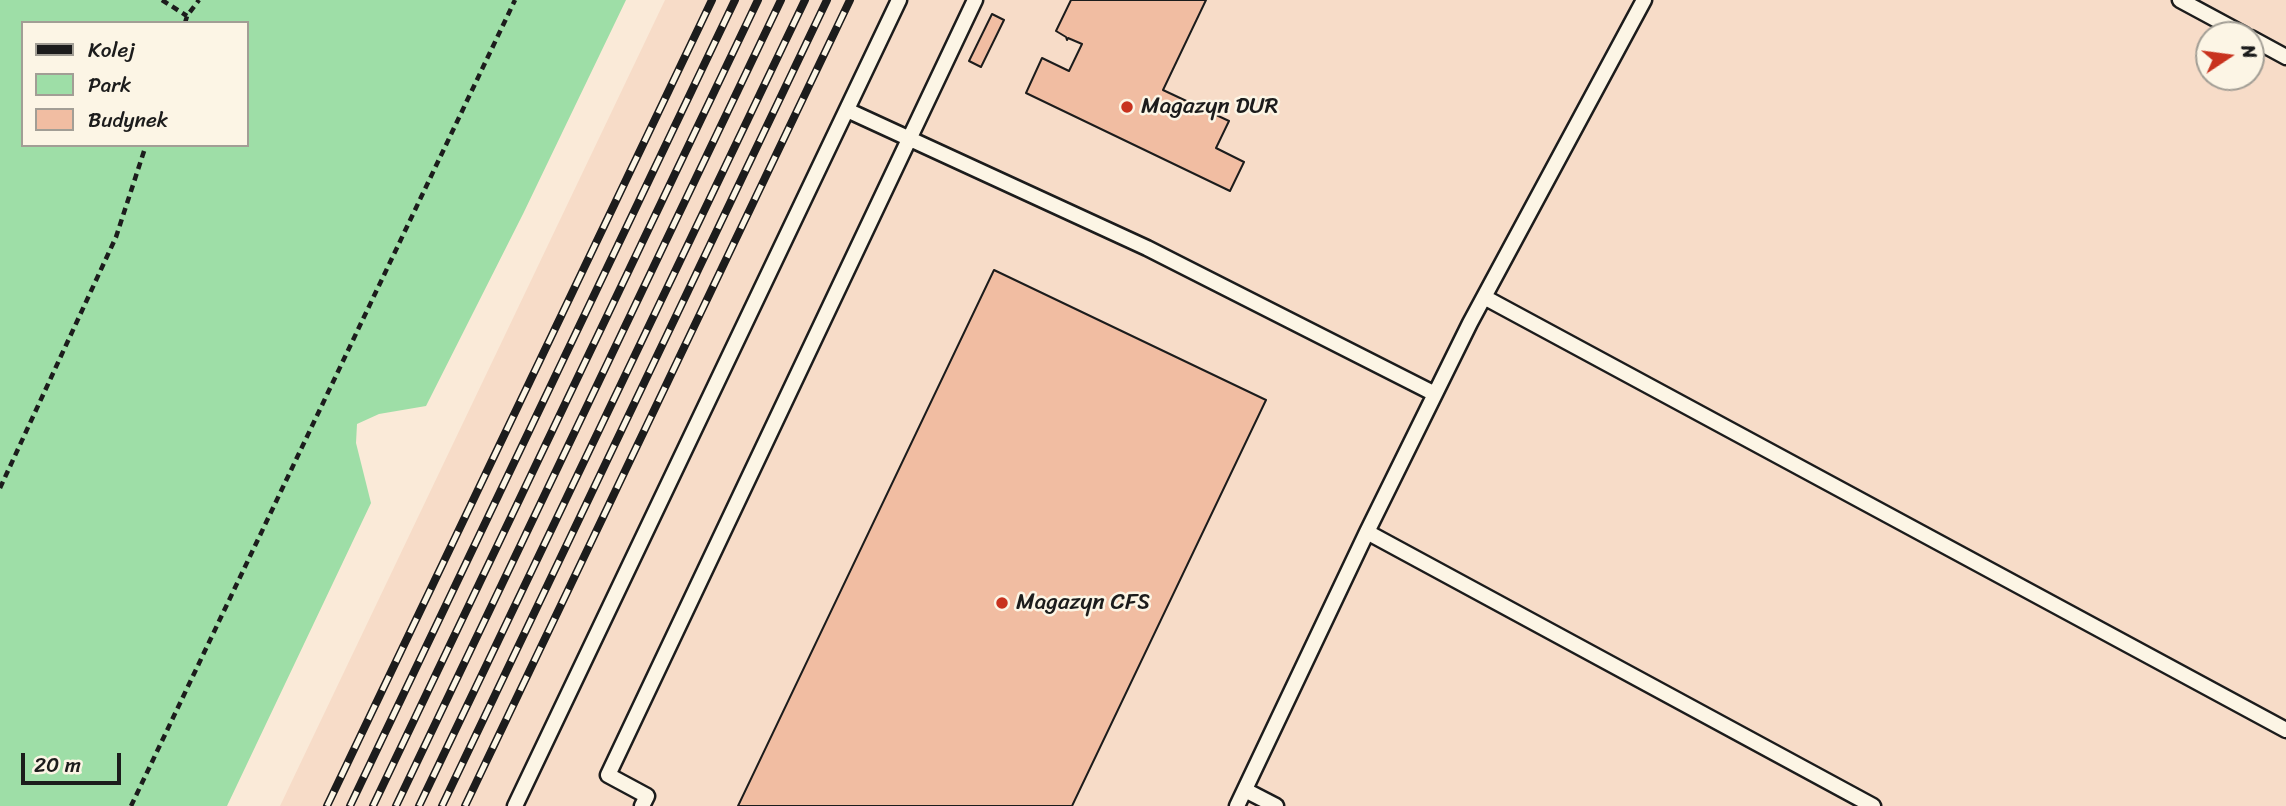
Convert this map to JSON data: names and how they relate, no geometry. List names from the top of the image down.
{
  "places": ["Magazyn DUR", "Magazyn CFS"],
  "legend": ["Kolej", "Park", "Budynek"],
  "scale_bar": "20 m",
  "north": "right"
}
